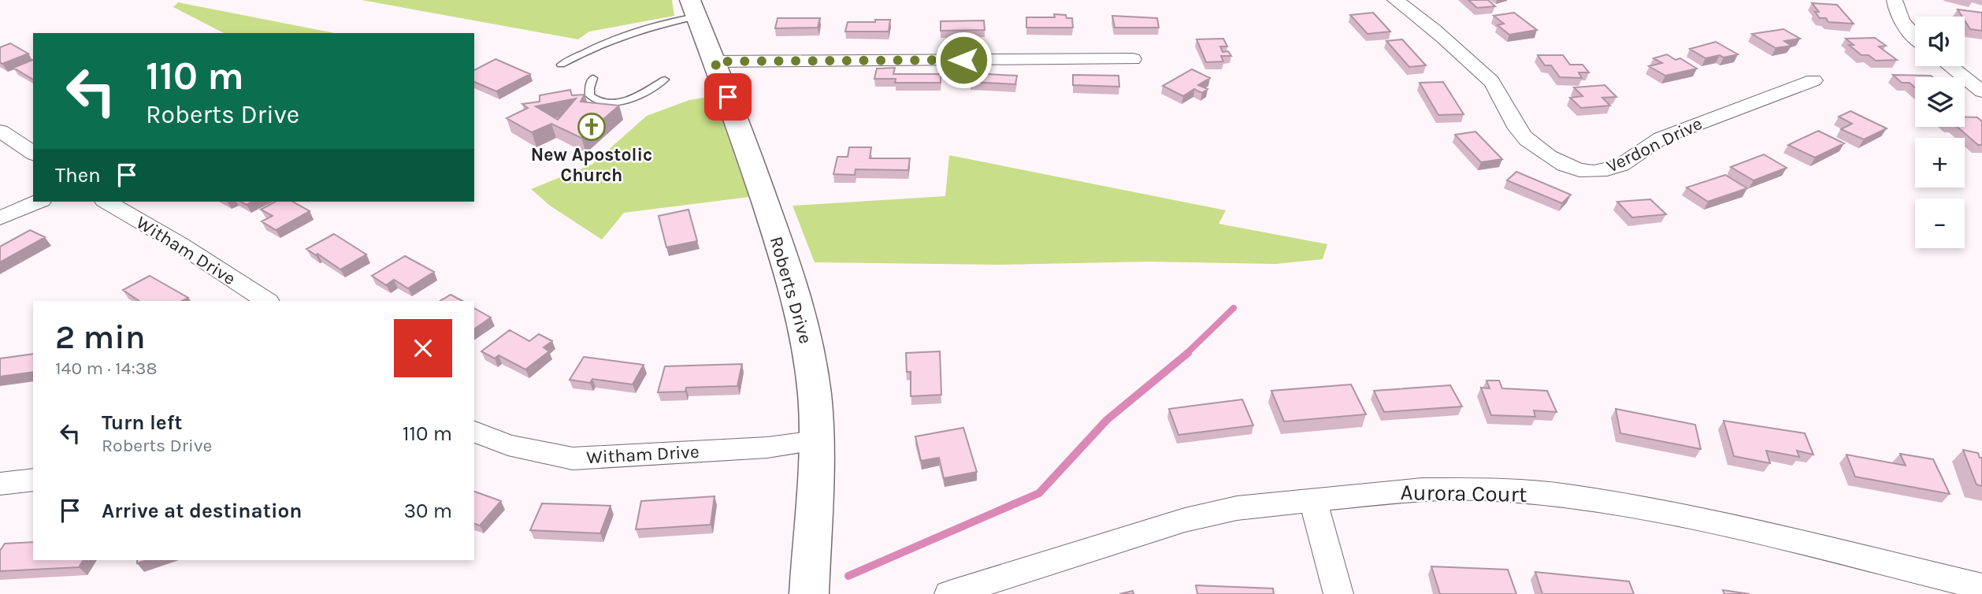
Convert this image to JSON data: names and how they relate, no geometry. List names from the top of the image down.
{
  "streets": {
    "street": [
      "Verdon Drive",
      "Witham Drive",
      "Roberts Drive",
      "Aurora Court"
    ]
  },
  "crossings": [
    ["Witham Drive", "Roberts Drive"]
  ],
  "places": {
    "church": ["New Apostolic Church"]
  },
  "page": {
    "map_buttons": ["+", "−"],
    "turn": ["110 m", "Roberts Drive"],
    "then": "Then",
    "heading": ["2 min", "140 m · 14:38"],
    "list": [
      {
        "name": "Turn left",
        "note": "Roberts Drive",
        "value": "110 m"
      },
      {
        "name": "Arrive at destination",
        "value": "30 m"
      }
    ]
  }
}
